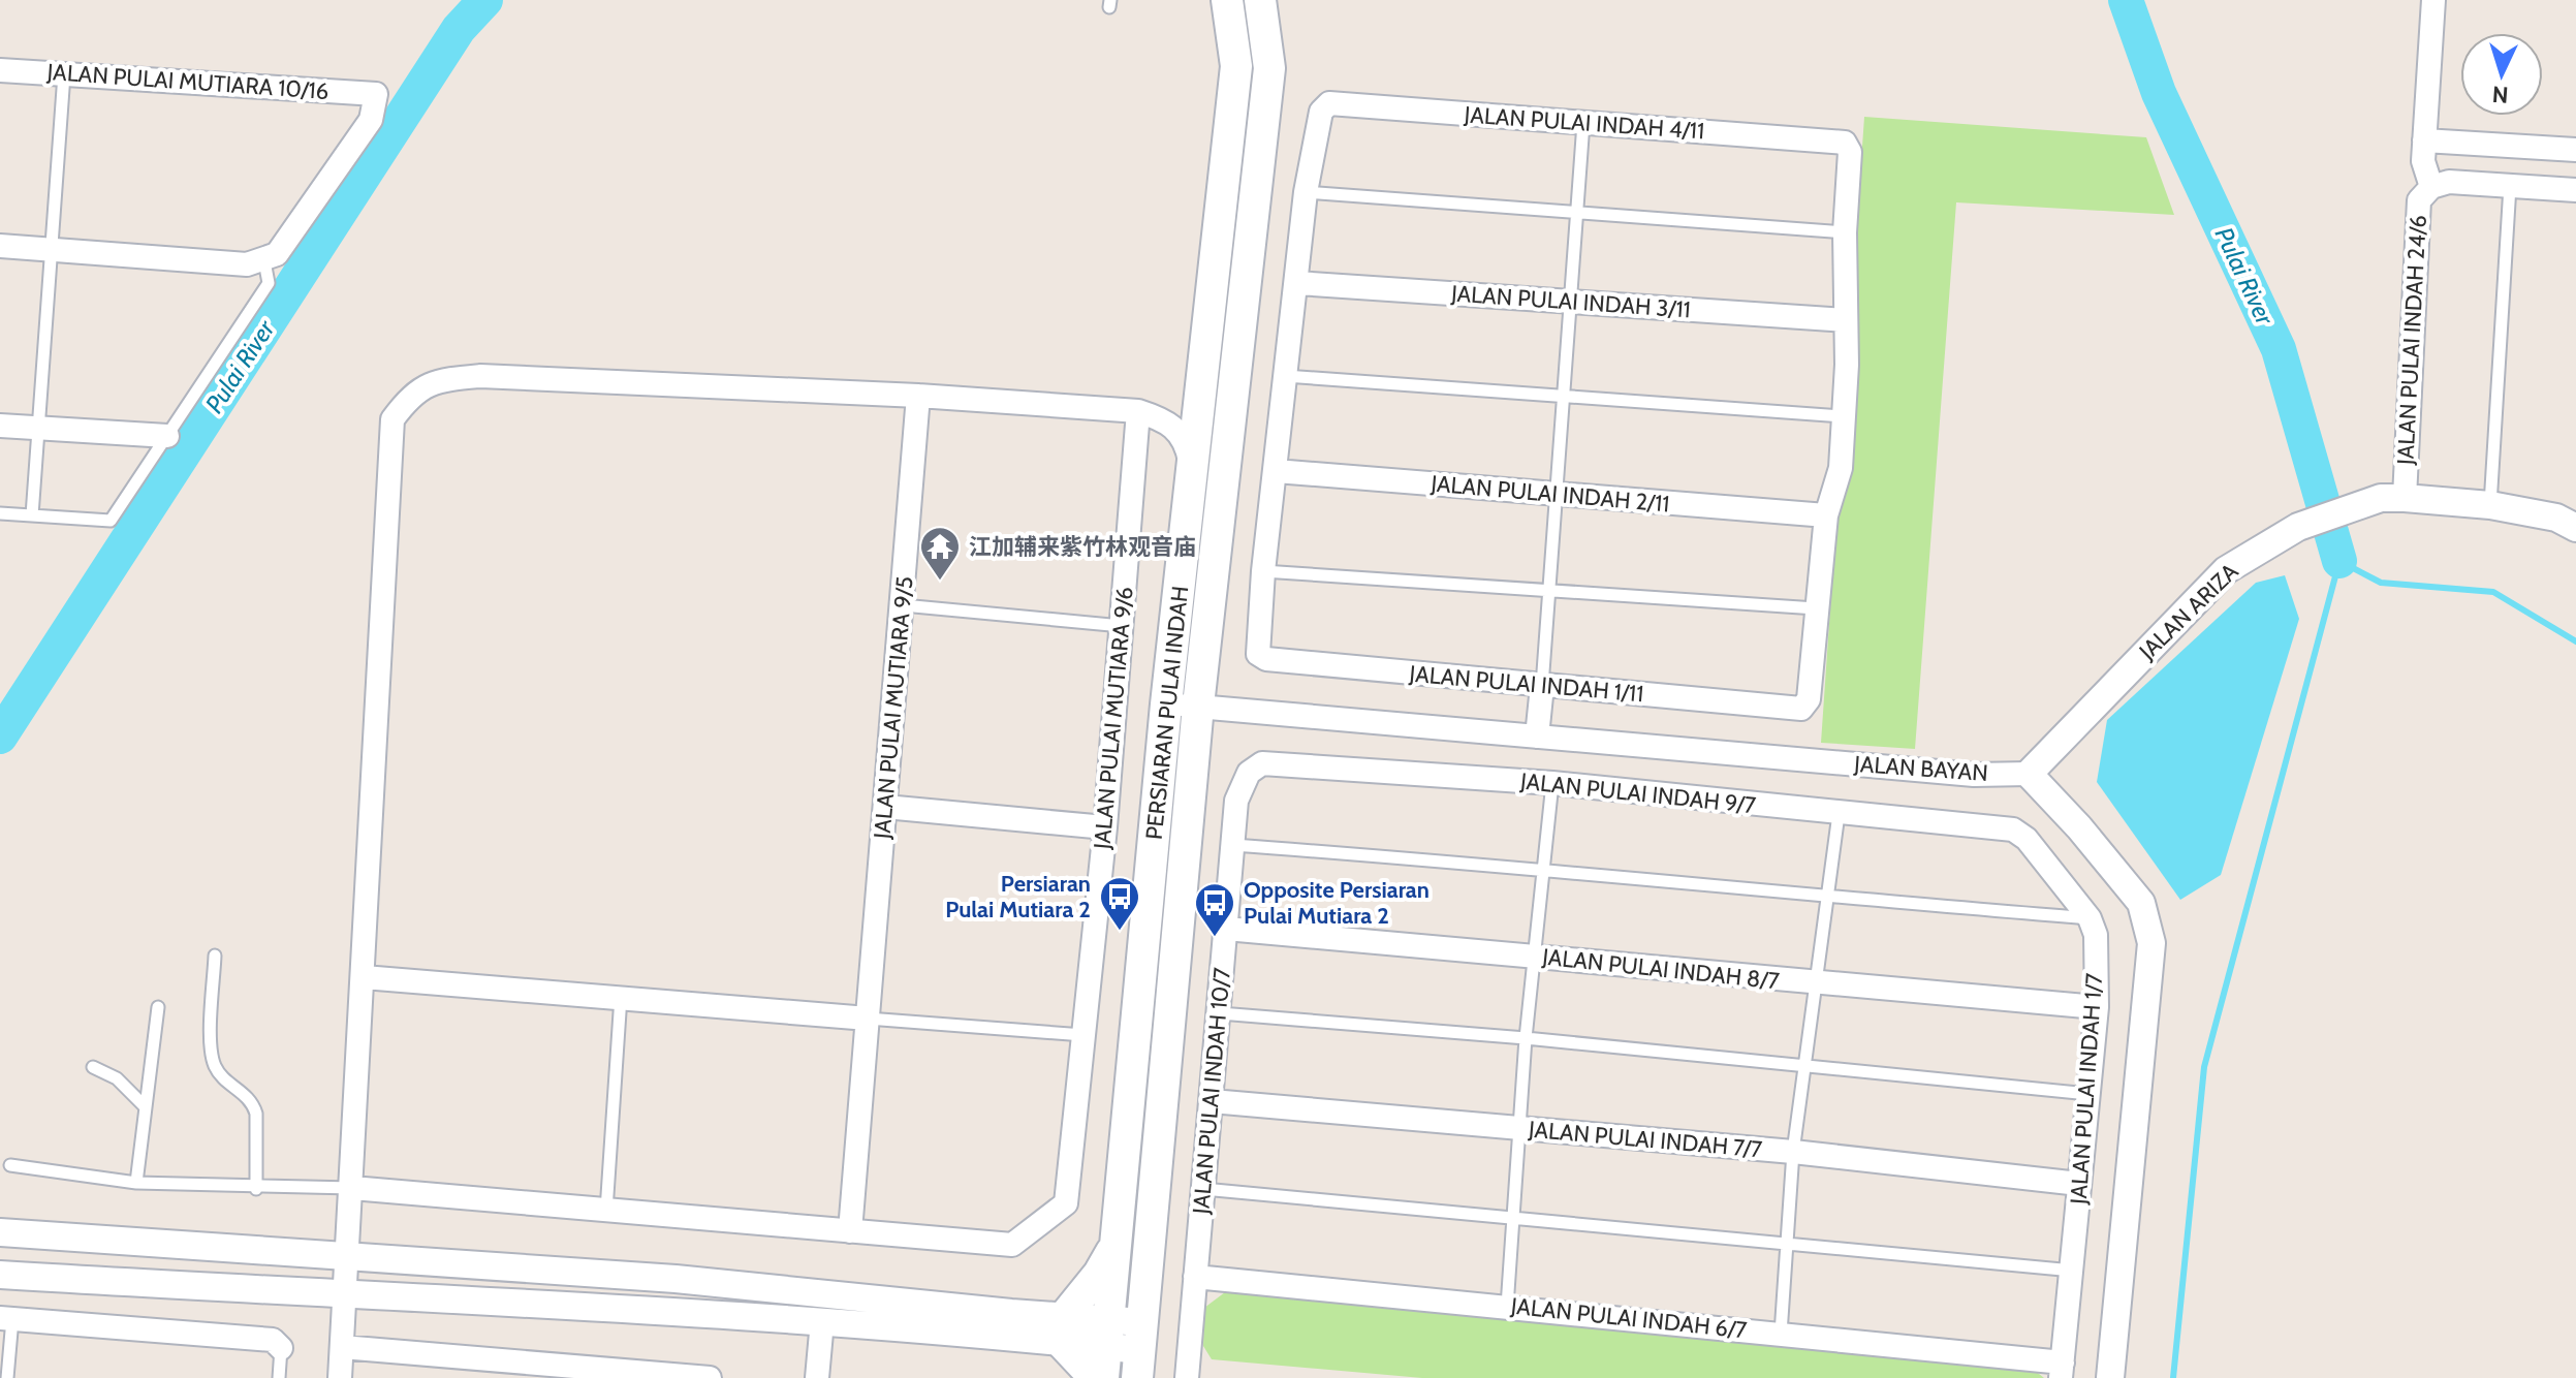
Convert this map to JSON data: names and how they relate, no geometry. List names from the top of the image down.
{
  "streets": {
    "main road": ["PERSIARAN PULAI INDAH"],
    "street": [
      "JALAN PULAI MUTIARA 10/16",
      "JALAN PULAI INDAH 4/11",
      "JALAN PULAI INDAH 3/11",
      "JALAN PULAI INDAH 24/6",
      "JALAN PULAI INDAH 2/11",
      "JALAN ARIZA",
      "JALAN PULAI INDAH 1/11",
      "JALAN PULAI MUTIARA 9/5",
      "JALAN PULAI MUTIARA 9/6",
      "JALAN BAYAN",
      "JALAN PULAI INDAH 9/7",
      "JALAN PULAI INDAH 8/7",
      "JALAN PULAI INDAH 1/7",
      "JALAN PULAI INDAH 10/7",
      "JALAN PULAI INDAH 7/7",
      "JALAN PULAI INDAH 6/7"
    ]
  },
  "crossings": [
    ["JALAN PULAI INDAH 24/6", "JALAN ARIZA"],
    ["JALAN ARIZA", "JALAN BAYAN"],
    ["JALAN PULAI MUTIARA 9/5", "JALAN PULAI MUTIARA 9/6"],
    ["PERSIARAN PULAI INDAH", "JALAN BAYAN"],
    ["JALAN PULAI INDAH 9/7", "JALAN PULAI INDAH 1/7"],
    ["JALAN PULAI INDAH 9/7", "JALAN PULAI INDAH 10/7"],
    ["JALAN PULAI INDAH 8/7", "JALAN PULAI INDAH 1/7"],
    ["JALAN PULAI INDAH 8/7", "JALAN PULAI INDAH 10/7"],
    ["JALAN PULAI INDAH 1/7", "JALAN PULAI INDAH 7/7"],
    ["JALAN PULAI INDAH 1/7", "JALAN PULAI INDAH 6/7"],
    ["JALAN PULAI INDAH 10/7", "JALAN PULAI INDAH 7/7"],
    ["JALAN PULAI INDAH 10/7", "JALAN PULAI INDAH 6/7"]
  ],
  "water": ["Pulai River"],
  "places": {
    "temple": ["江加辅来紫竹林观音庙"],
    "bus stop": ["Persiaran Pulai Mutiara 2", "Opposite Persiaran Pulai Mutiara 2"]
  },
  "north": "bottom"
}
